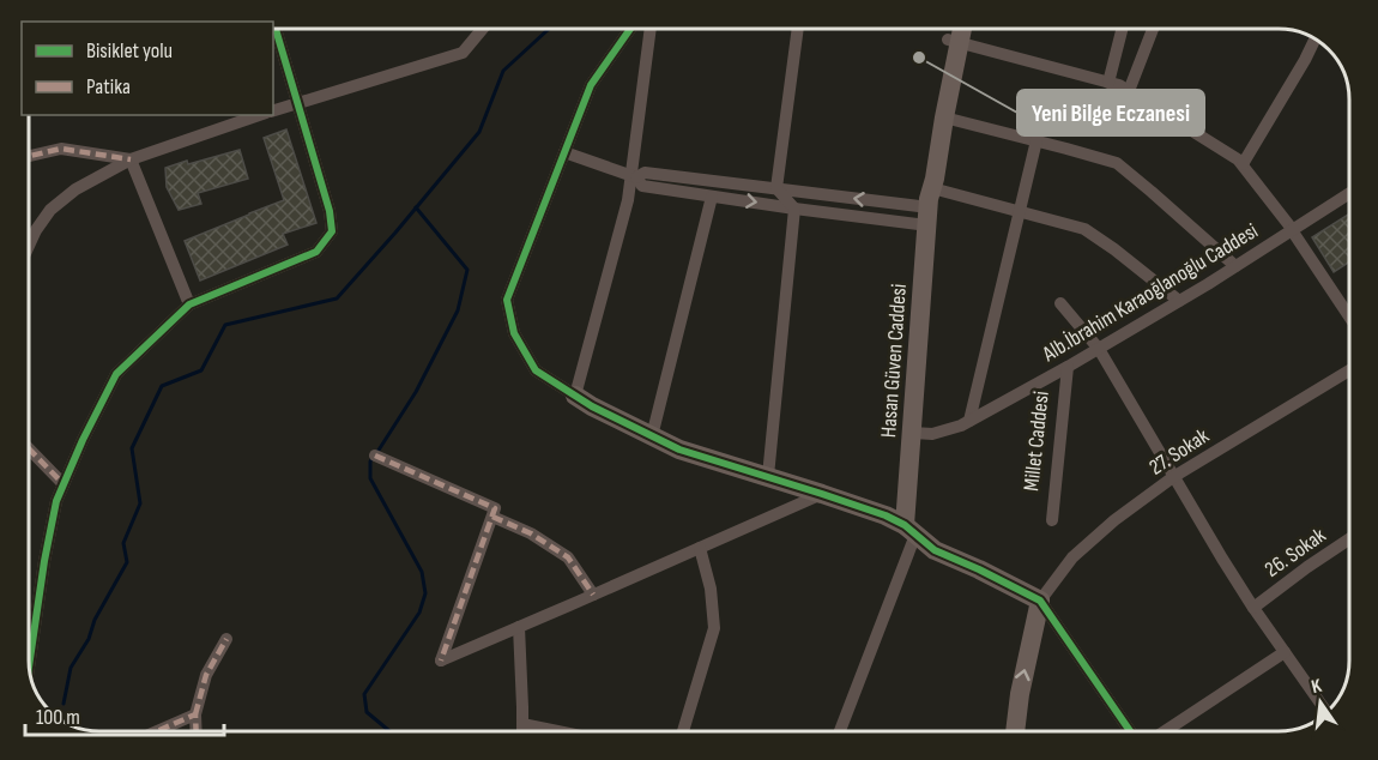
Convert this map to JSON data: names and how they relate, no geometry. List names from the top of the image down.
{
  "streets": {
    "street": [
      "Alb.İbrahim Karaoğlanoğlu Caddesi",
      "Hasan Güven Caddesi",
      "Millet Caddesi",
      "27. Sokak",
      "26. Sokak"
    ]
  },
  "crossings": [
    ["Alb.İbrahim Karaoğlanoğlu Caddesi", "Hasan Güven Caddesi"],
    ["Alb.İbrahim Karaoğlanoğlu Caddesi", "Millet Caddesi"]
  ],
  "places": ["Yeni Bilge Eczanesi"],
  "legend": ["Bisiklet yolu", "Patika"],
  "scale_bar": "100 m",
  "north": "top"
}
